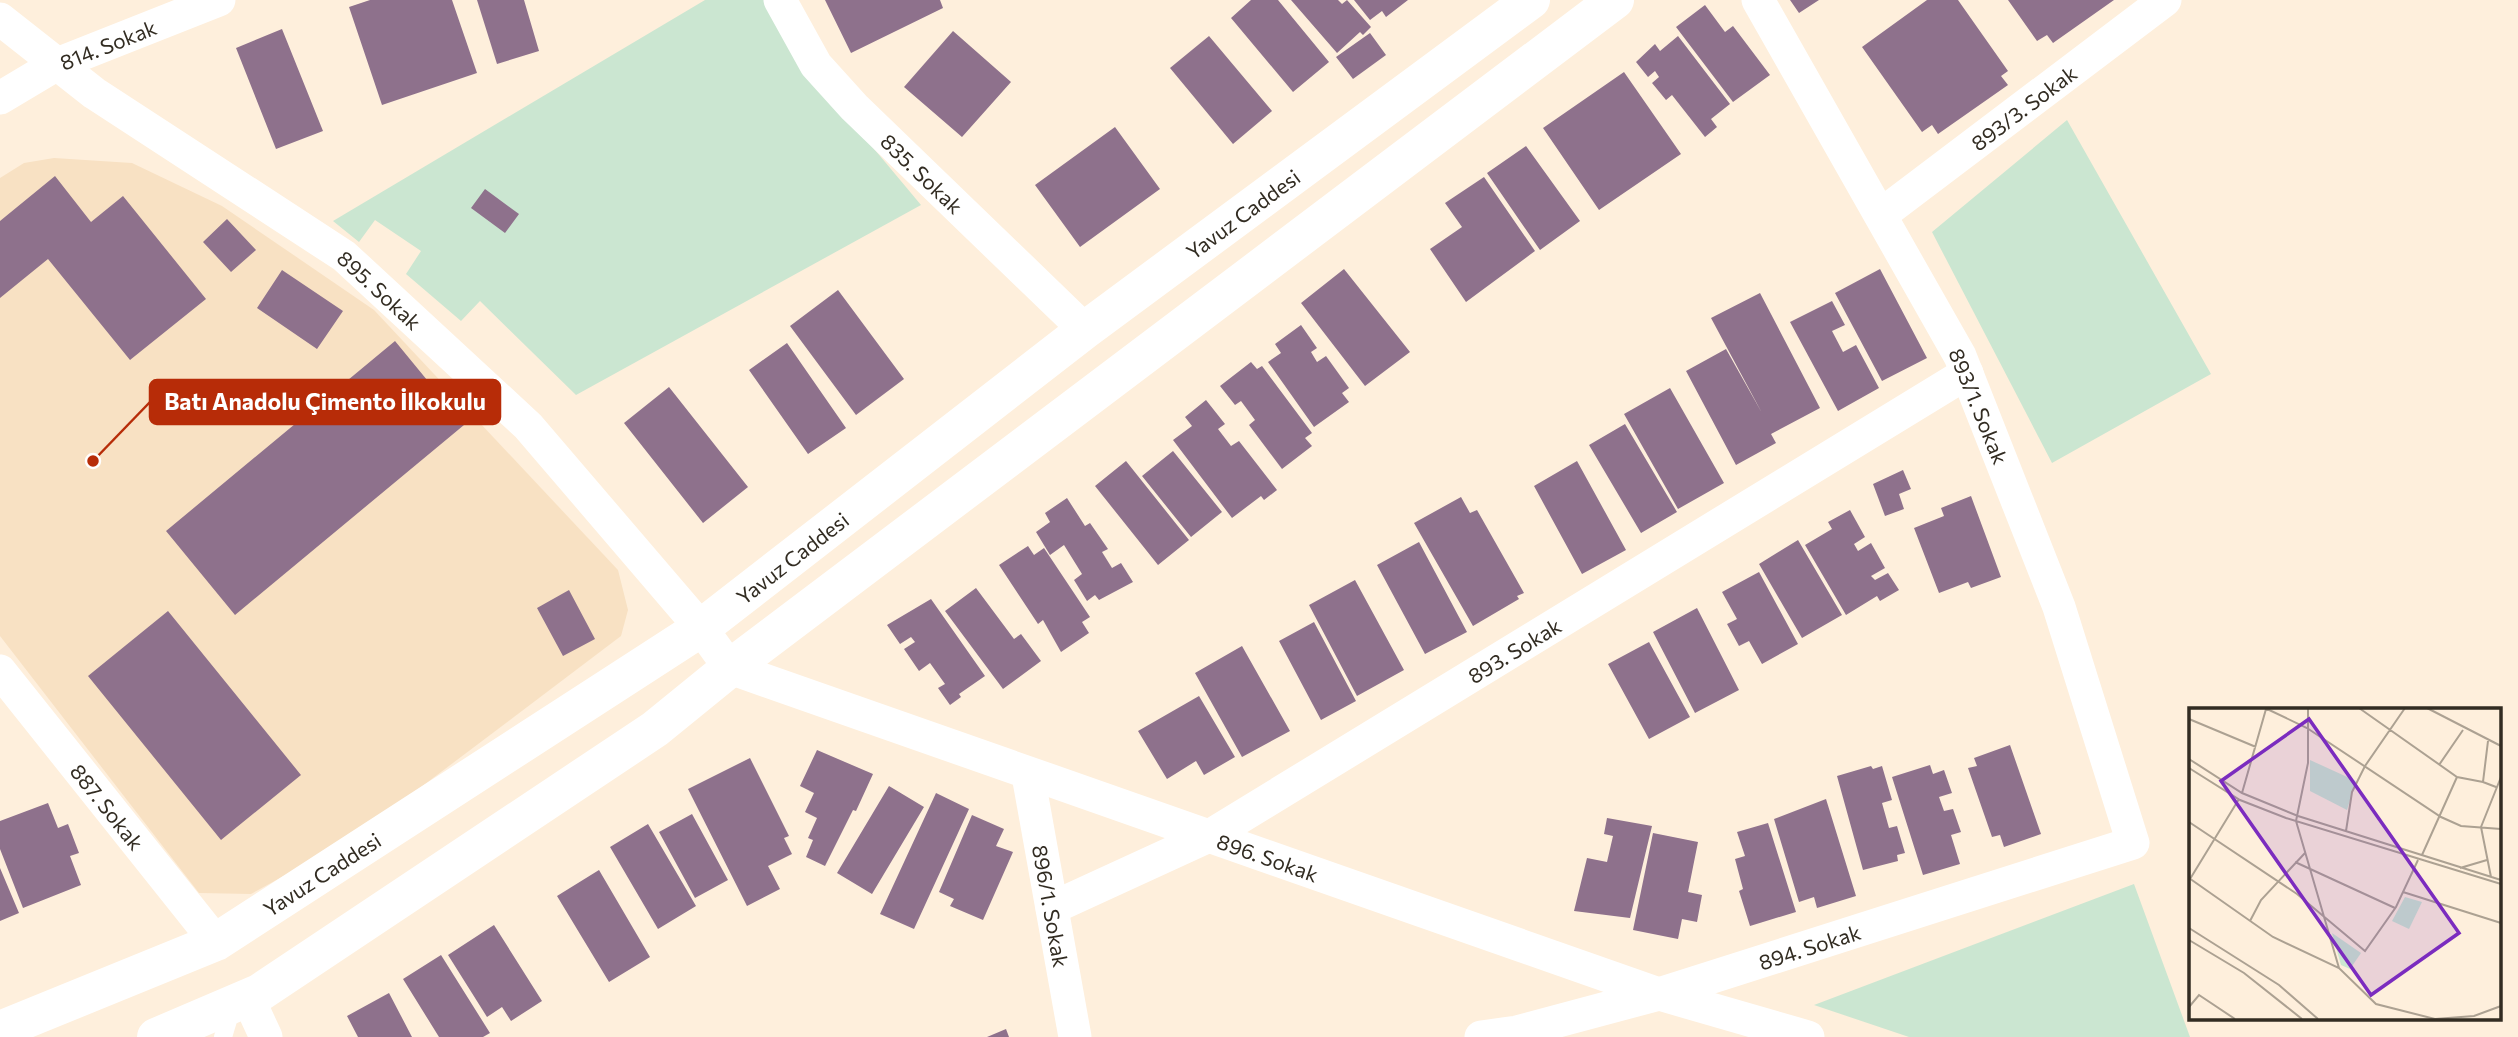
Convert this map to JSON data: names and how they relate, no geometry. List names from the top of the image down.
{
  "streets": {
    "main road": ["Yavuz Caddesi"],
    "street": [
      "814. Sokak",
      "893/3. Sokak",
      "835. Sokak",
      "895. Sokak",
      "893/1. Sokak",
      "893. Sokak",
      "887. Sokak",
      "896. Sokak",
      "896/1. Sokak",
      "894. Sokak"
    ]
  },
  "crossings": [
    ["814. Sokak", "895. Sokak"],
    ["893/3. Sokak", "893/1. Sokak"],
    ["835. Sokak", "Yavuz Caddesi"],
    ["Yavuz Caddesi", "895. Sokak"],
    ["Yavuz Caddesi", "887. Sokak"],
    ["895. Sokak", "896. Sokak"],
    ["893/1. Sokak", "893. Sokak"],
    ["893/1. Sokak", "894. Sokak"],
    ["893. Sokak", "896. Sokak"],
    ["893. Sokak", "896/1. Sokak"],
    ["896. Sokak", "896/1. Sokak"],
    ["896. Sokak", "894. Sokak"]
  ],
  "places": ["Batı Anadolu Çimento İlkokulu"]
}
